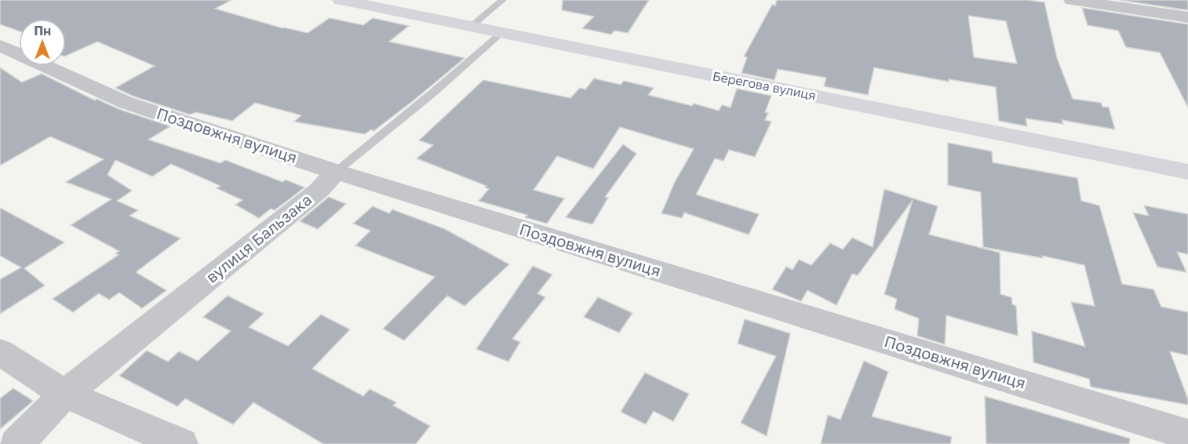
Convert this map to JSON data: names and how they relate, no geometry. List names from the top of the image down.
{
  "streets": {
    "street": ["Берегова вулиця", "Поздовжня вулиця", "вулиця Бальзака"]
  },
  "crossings": [
    ["Берегова вулиця", "вулиця Бальзака"],
    ["Поздовжня вулиця", "вулиця Бальзака"]
  ],
  "north": "top"
}
